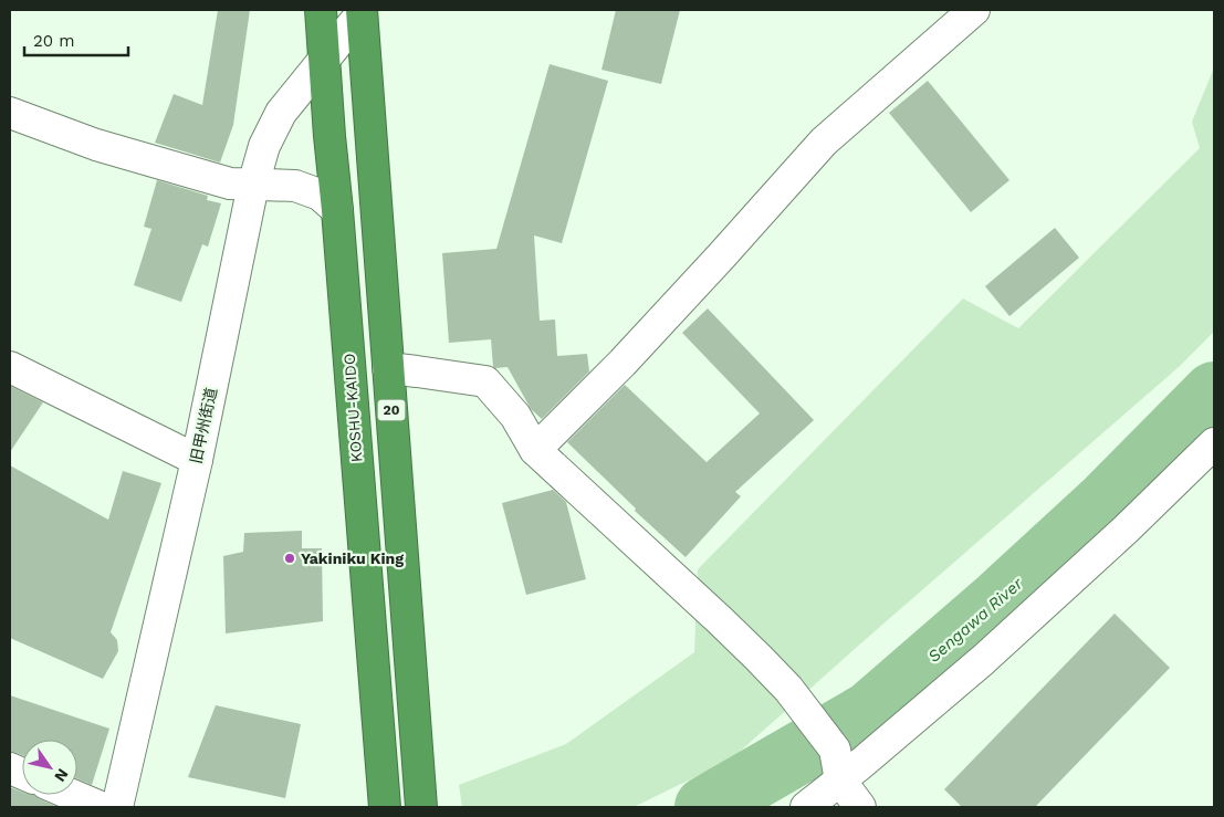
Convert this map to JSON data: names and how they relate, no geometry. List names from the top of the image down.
{
  "streets": {
    "highway": ["KOSHU-KAIDO", "20"],
    "street": ["旧甲州街道"]
  },
  "crossings": [
    ["KOSHU-KAIDO", "旧甲州街道"],
    ["20", "旧甲州街道"]
  ],
  "water": ["Sengawa River"],
  "places": ["Yakiniku King"],
  "scale_bar": "20 m",
  "north": "bottom right"
}
